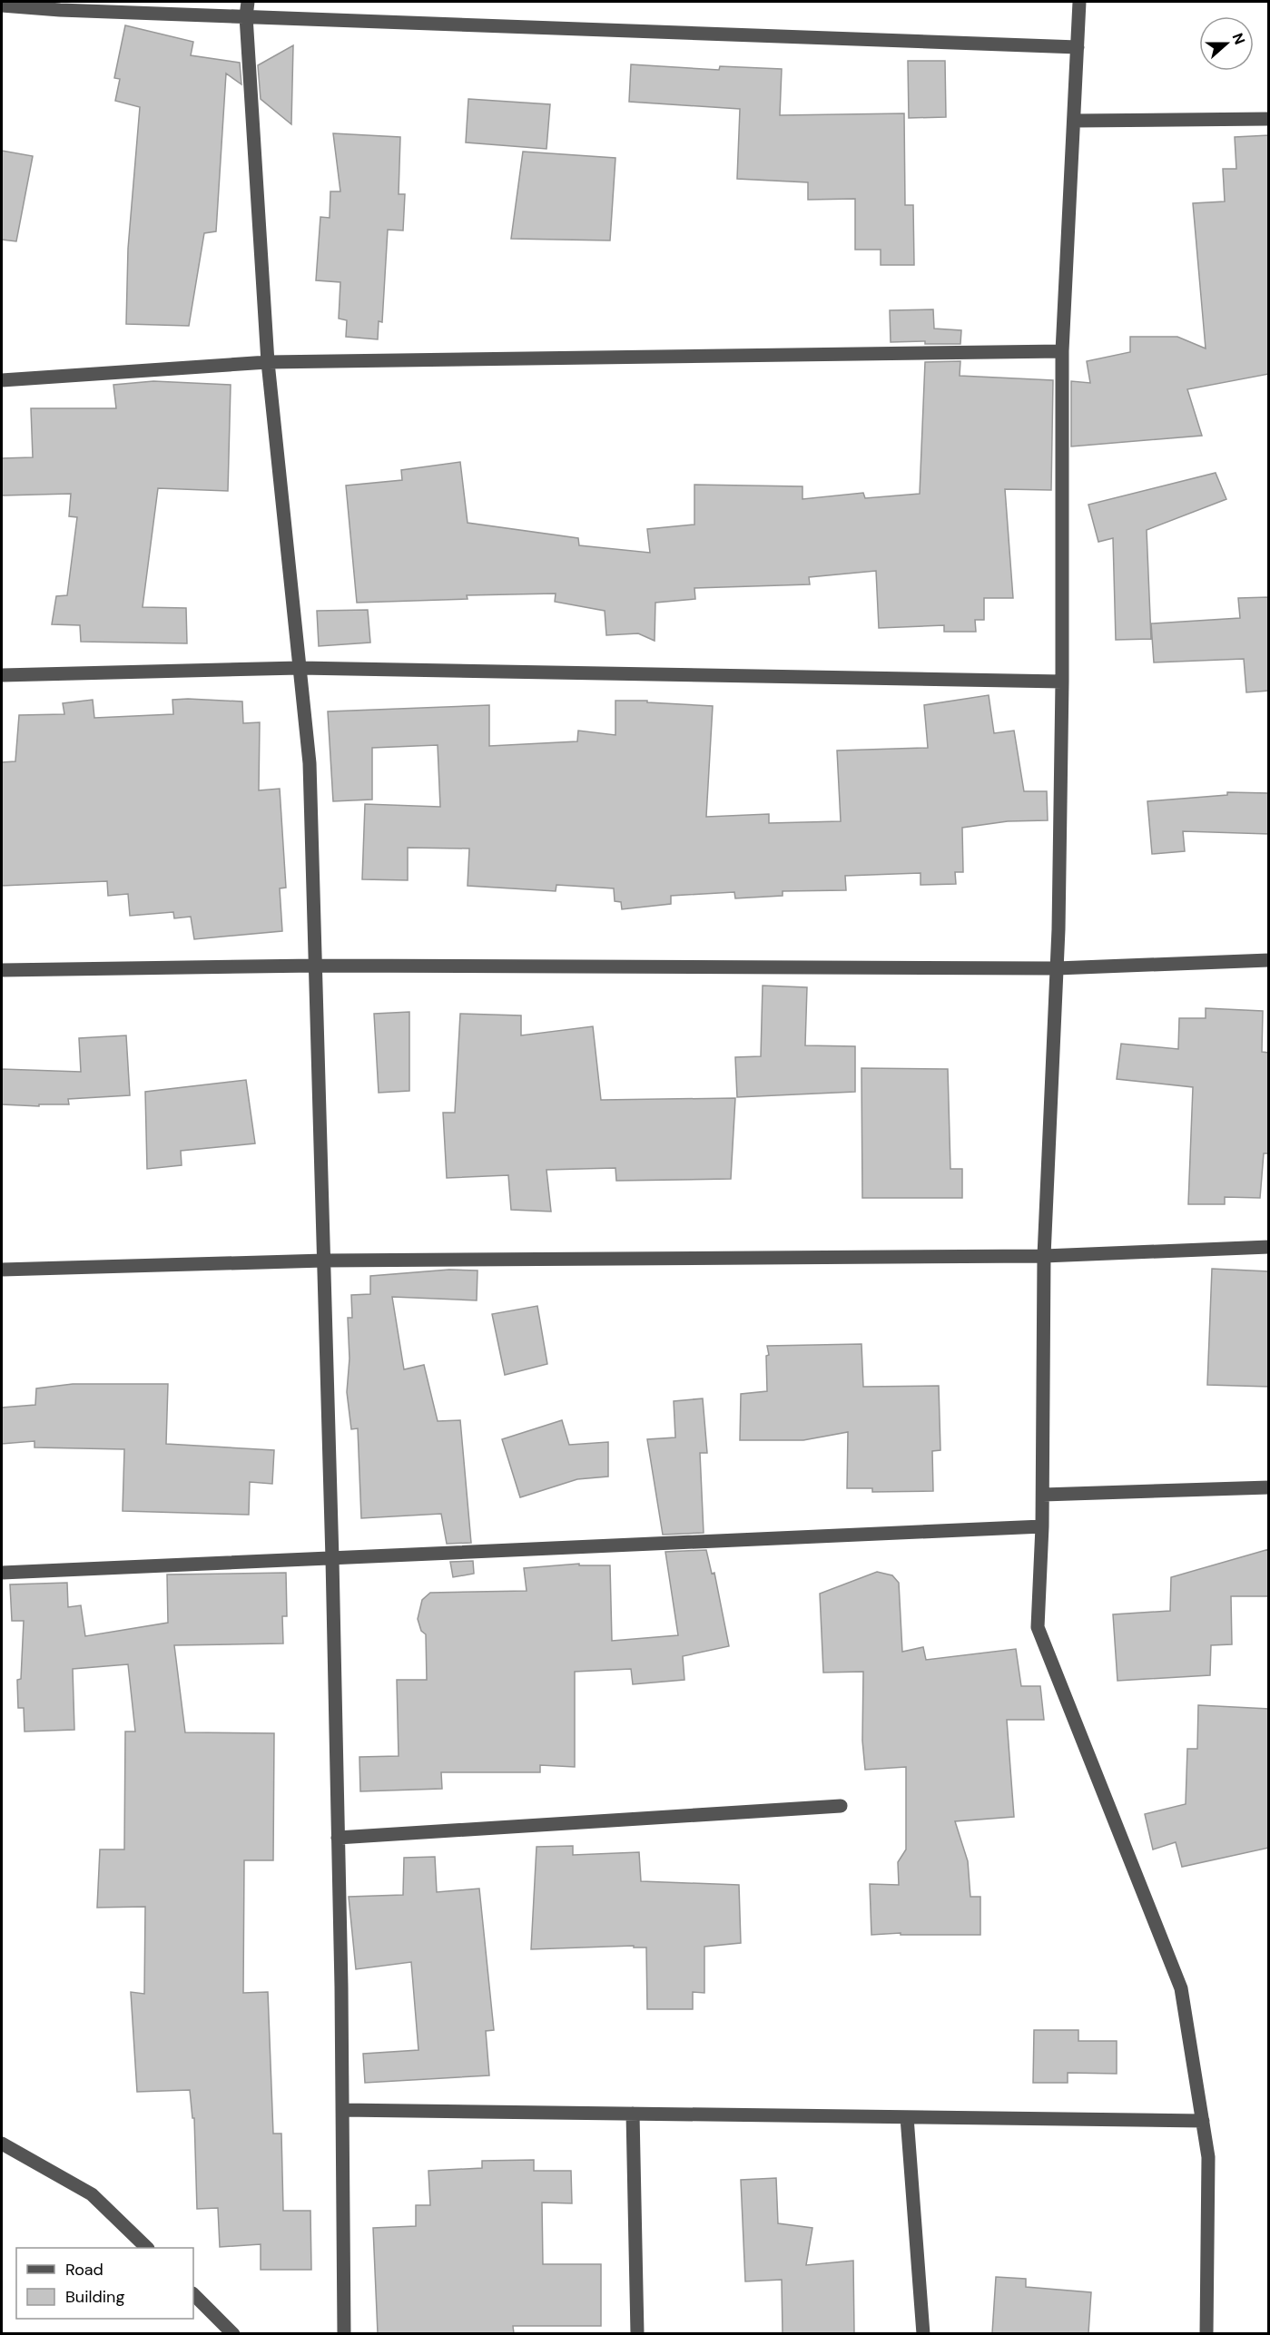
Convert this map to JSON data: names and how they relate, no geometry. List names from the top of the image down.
{
  "legend": ["Road", "Building"],
  "north": "right"
}
